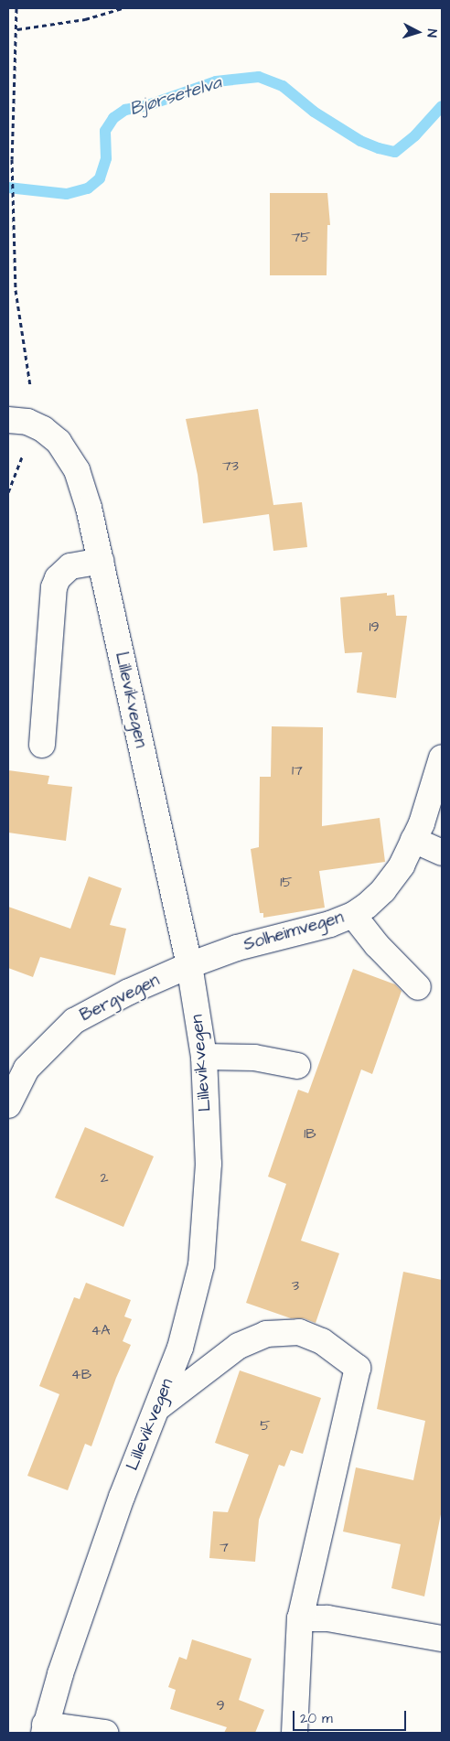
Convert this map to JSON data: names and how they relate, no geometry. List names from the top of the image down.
{
  "streets": {
    "street": ["Lillevikvegen", "Solheimvegen", "Bergvegen"]
  },
  "crossings": [
    ["Lillevikvegen", "Solheimvegen"],
    ["Lillevikvegen", "Bergvegen"],
    ["Solheimvegen", "Bergvegen"]
  ],
  "water": ["Bjørsetelva"],
  "house_numbers": [
    "75",
    "73",
    "19",
    "17",
    "15",
    "1B",
    "2",
    "3",
    "4A",
    "4B",
    "5",
    "7",
    "9"
  ],
  "scale_bar": "20 m",
  "north": "right"
}
